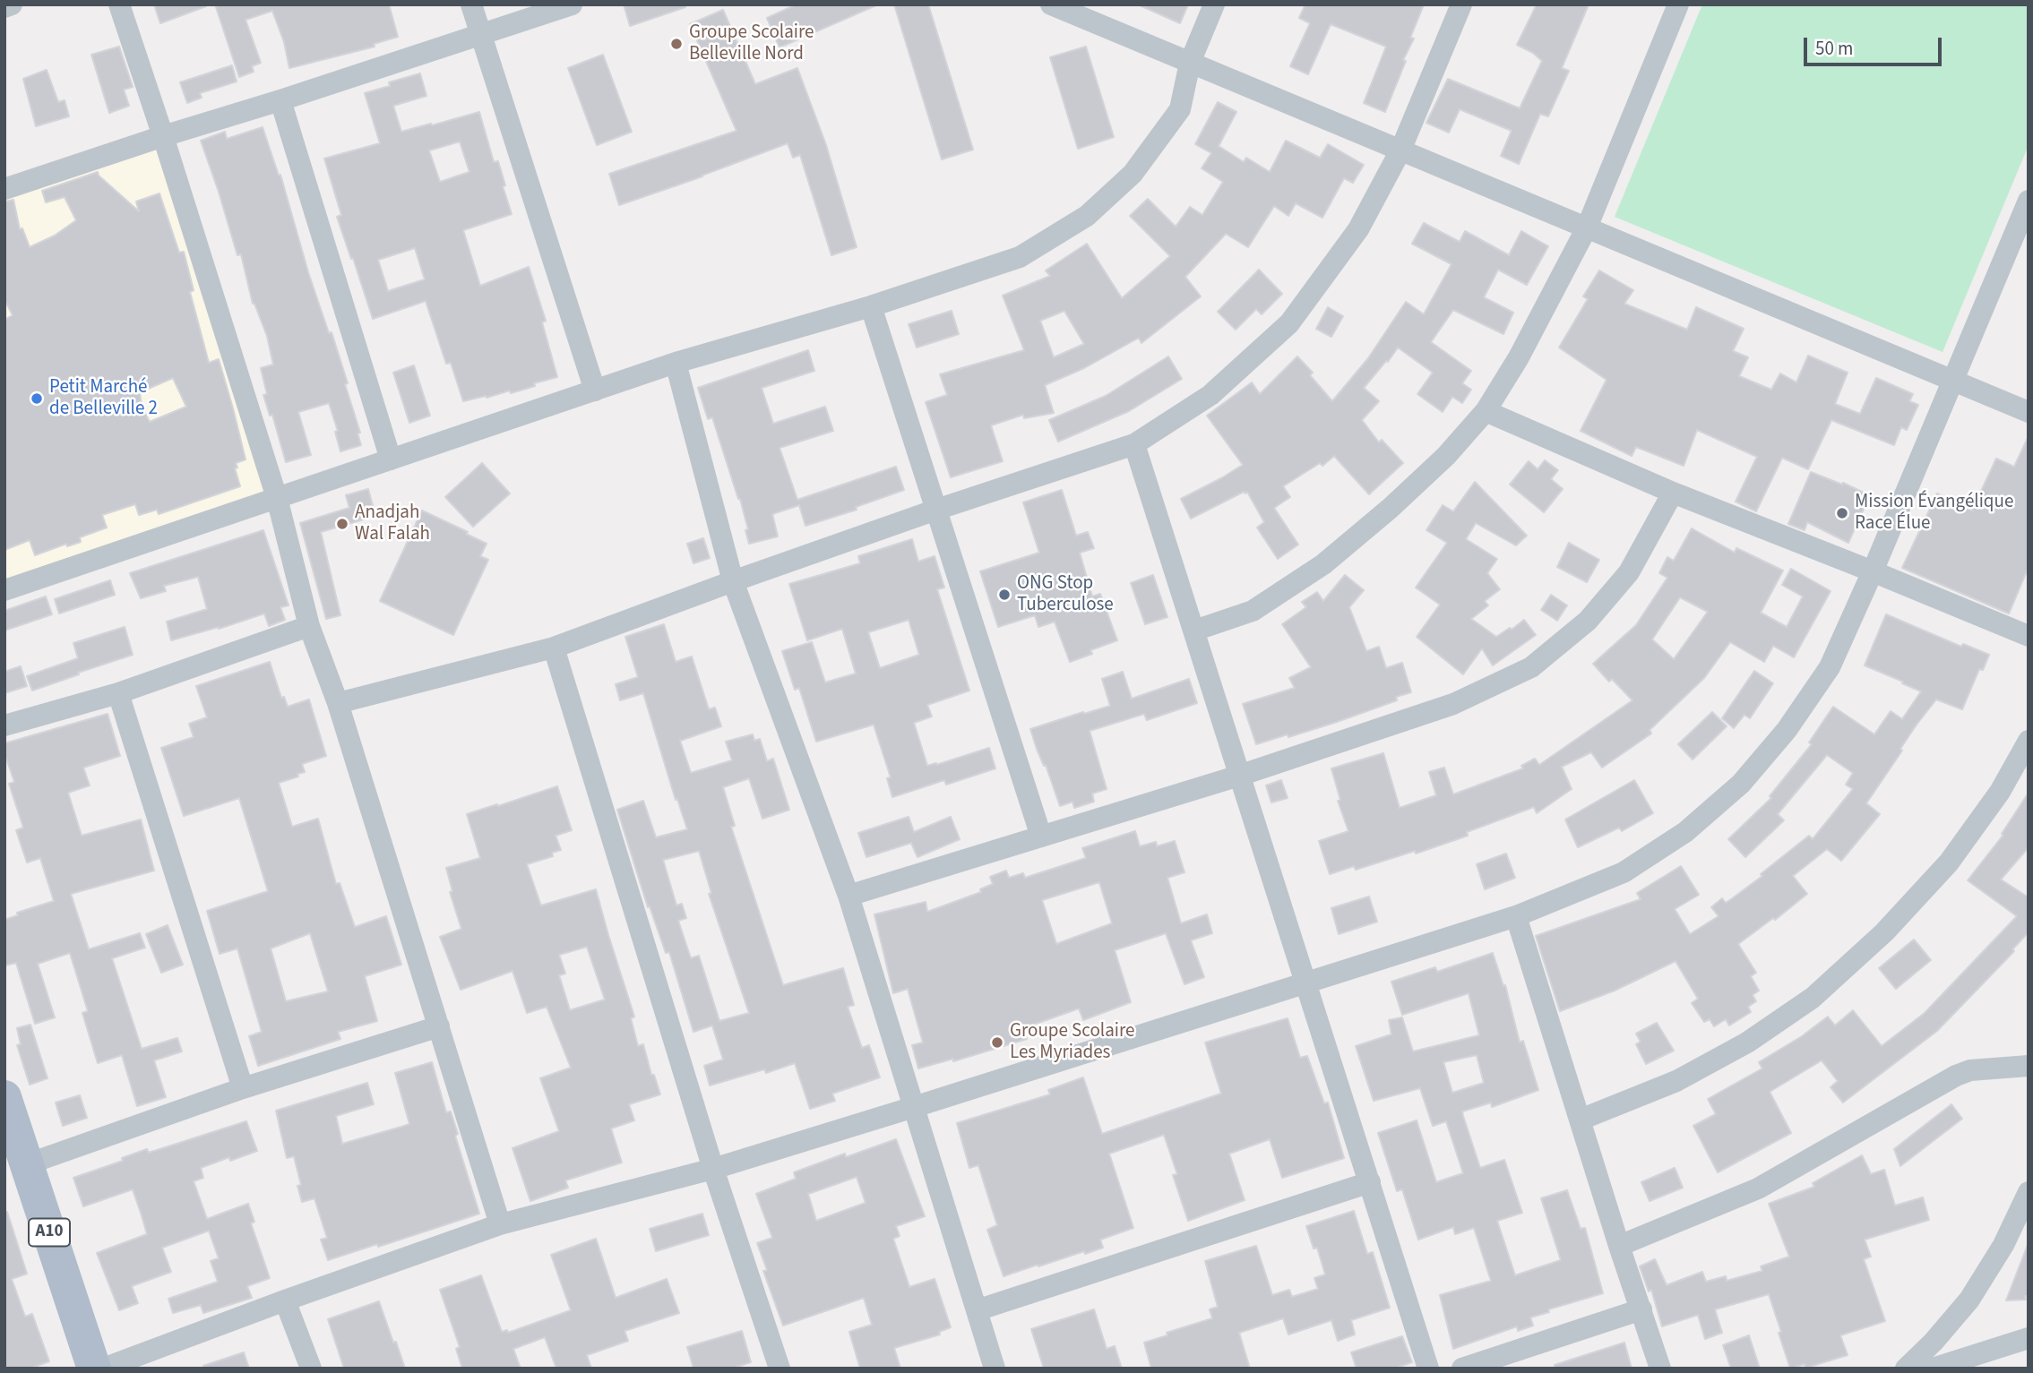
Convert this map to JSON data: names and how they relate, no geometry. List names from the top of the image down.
{
  "streets": {
    "main road": ["A10"]
  },
  "places": [
    "Groupe Scolaire Belleville Nord",
    "Petit Marché de Belleville 2",
    "Mission Évangélique Race Élue",
    "Anadjah Wal Falah",
    "ONG Stop Tuberculose",
    "Groupe Scolaire Les Myriades"
  ],
  "scale_bar": "50 m"
}
